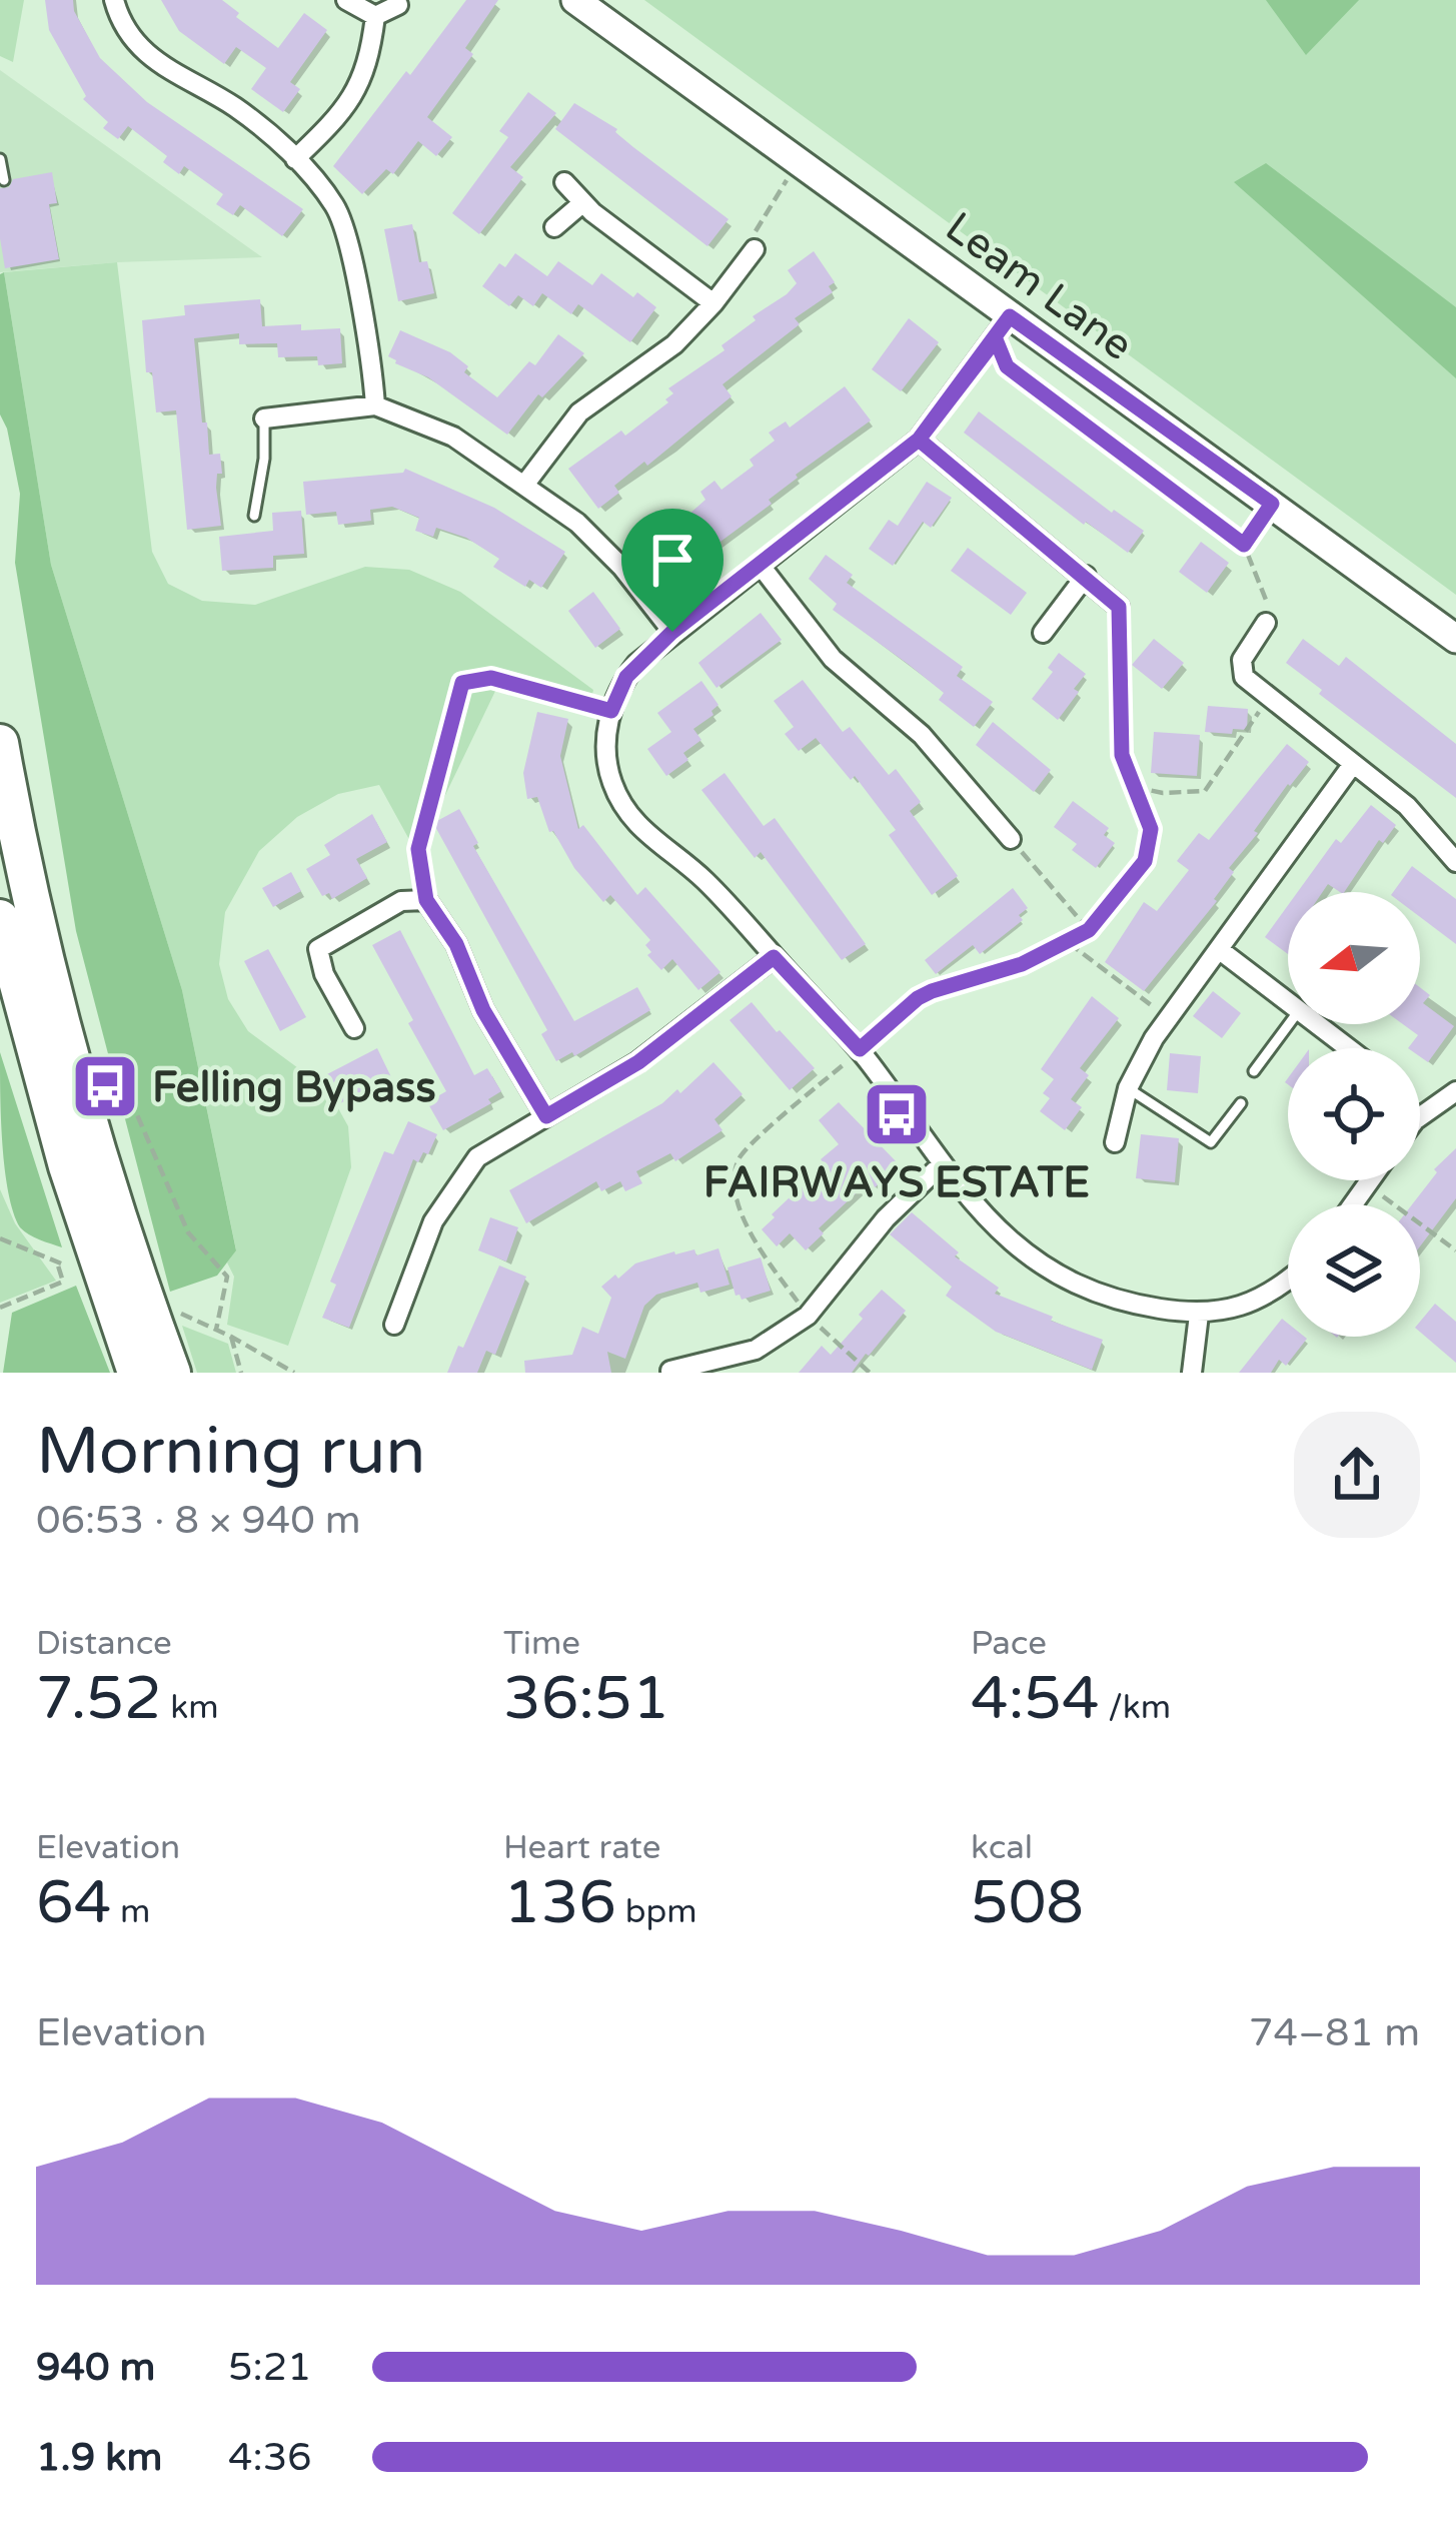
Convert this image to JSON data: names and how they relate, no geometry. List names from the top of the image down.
{
  "streets": {
    "main road": ["Leam Lane"]
  },
  "places": {
    "bus stop": ["Felling Bypass", "FAIRWAYS ESTATE"]
  },
  "north": "left",
  "page": {
    "heading": ["Morning run", "06:53 · 8 × 940 m"],
    "stats": [
      ["Distance", "7.52 km"],
      ["Time", "36:51"],
      ["Pace", "4:54 /km"],
      ["Elevation", "64 m"],
      ["Heart rate", "136 bpm"],
      ["kcal", "508"]
    ],
    "chart": ["Elevation", "74–81 m"],
    "list": [
      {
        "name": "940 m",
        "note": "5:21"
      },
      {
        "name": "1.9 km",
        "note": "4:36"
      }
    ]
  }
}
